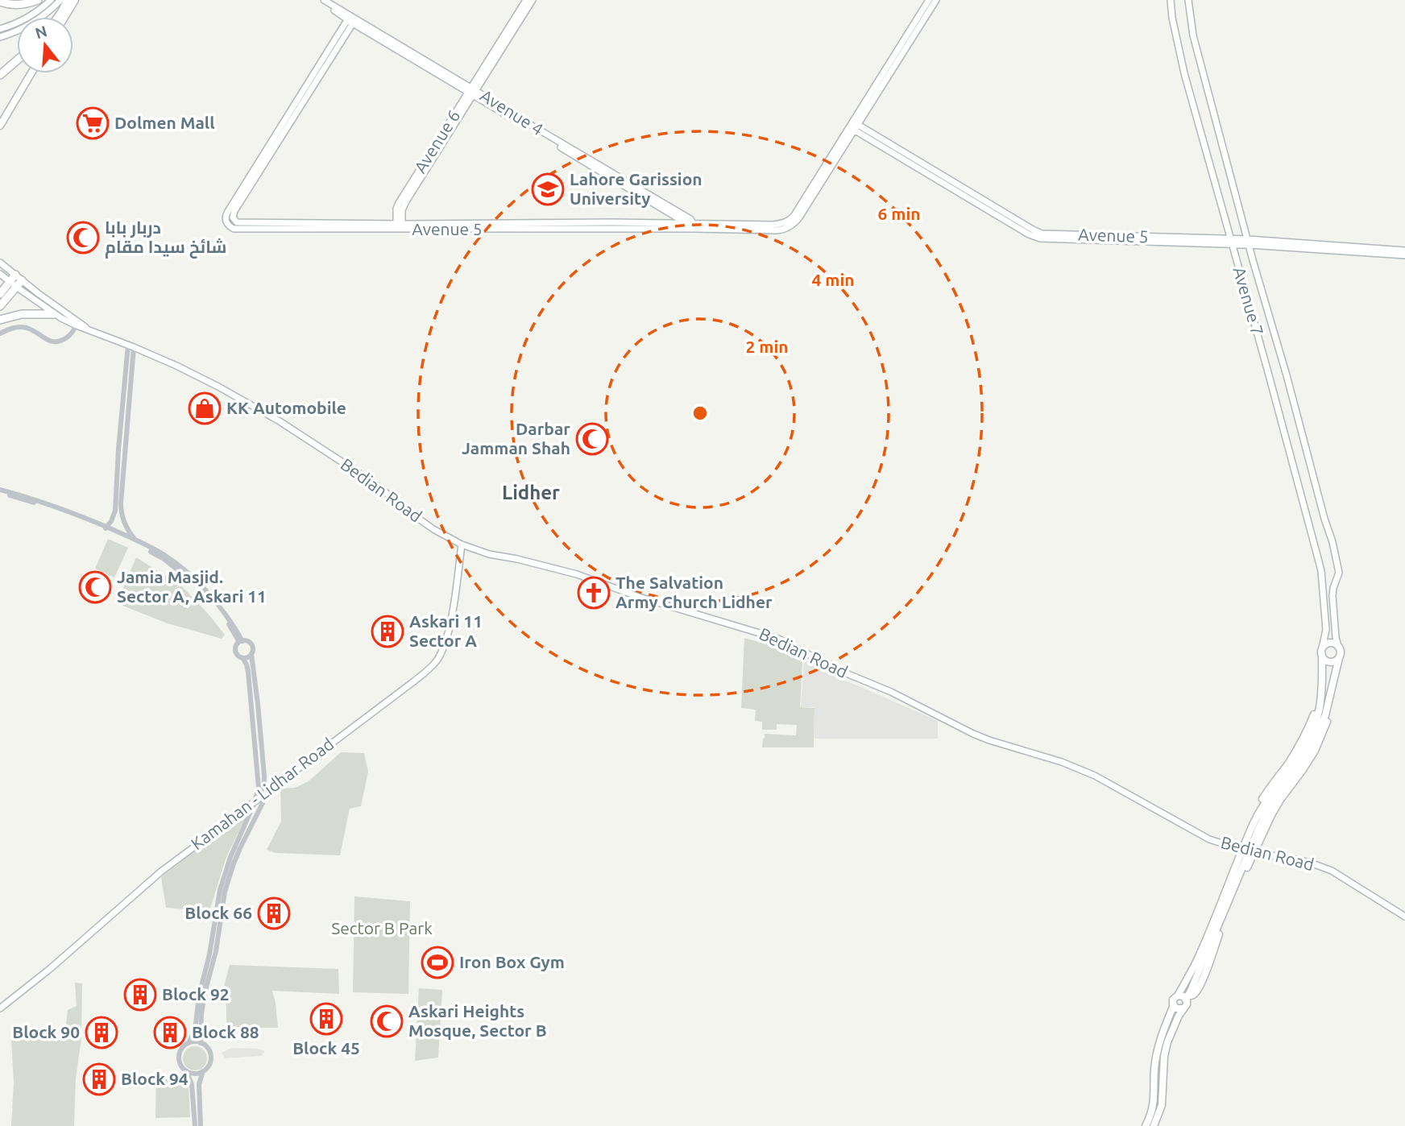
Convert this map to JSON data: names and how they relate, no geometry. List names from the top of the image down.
{
  "streets": {
    "main road": [
      "Avenue 4",
      "Avenue 6",
      "Avenue 5",
      "Avenue 7",
      "Bedian Road",
      "Kamahan - Lidhar Road"
    ]
  },
  "crossings": [
    ["Avenue 4", "Avenue 6"],
    ["Avenue 4", "Avenue 5"],
    ["Avenue 6", "Avenue 5"],
    ["Avenue 5", "Avenue 7"],
    ["Bedian Road", "Kamahan - Lidhar Road"]
  ],
  "districts": ["Lidher"],
  "parks": ["Sector B Park"],
  "places": {
    "supermarket": ["Dolmen Mall"],
    "school or university": ["Lahore Garission University"],
    "mosque": [
      "دربار بابا شائخ سیدا مقام",
      "Darbar Jamman Shah",
      "Jamia Masjid. Sector A, Askari 11",
      "Askari Heights Mosque, Sector B"
    ],
    "shop": ["KK Automobile"],
    "church": ["The Salvation Army Church Lidher"],
    "building": [
      "Askari 11 Sector A",
      "Block 66",
      "Block 92",
      "Block 45",
      "Block 90",
      "Block 88",
      "Block 94"
    ],
    "sports": ["Iron Box Gym"]
  },
  "north": "top",
  "rings": ["6 min", "4 min", "2 min"]
}
